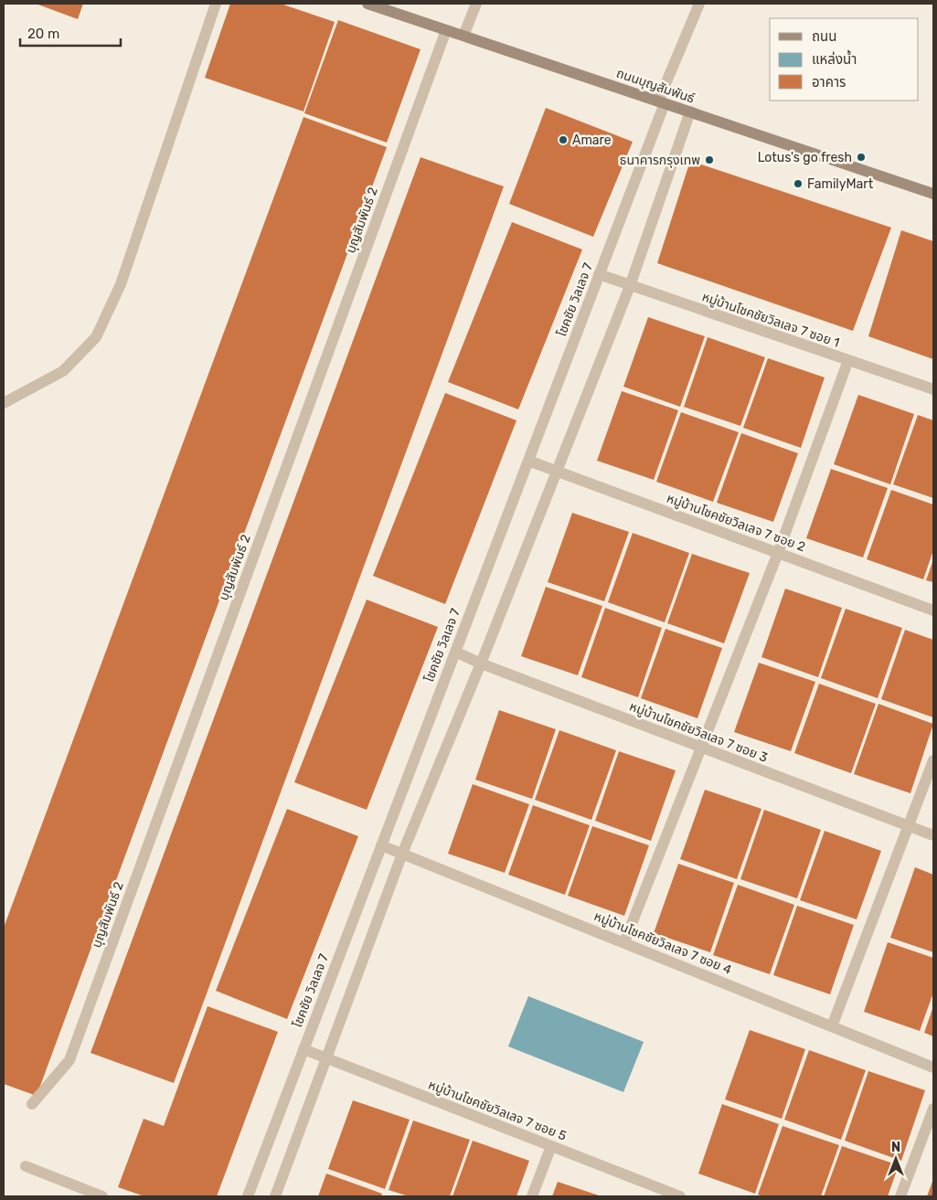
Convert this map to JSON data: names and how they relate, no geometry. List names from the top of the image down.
{
  "streets": {
    "street": [
      "ถนนบุญสัมพันธ์",
      "บุญสัมพันธ์ 2",
      "โชคชัย วิลเลจ 7",
      "หมู่บ้านโชคชัยวิลเลจ 7 ซอย 1",
      "หมู่บ้านโชคชัยวิลเลจ 7 ซอย 2",
      "หมู่บ้านโชคชัยวิลเลจ 7 ซอย 3",
      "หมู่บ้านโชคชัยวิลเลจ 7 ซอย 4",
      "หมู่บ้านโชคชัยวิลเลจ 7 ซอย 5"
    ]
  },
  "crossings": [
    ["ถนนบุญสัมพันธ์", "บุญสัมพันธ์ 2"],
    ["ถนนบุญสัมพันธ์", "โชคชัย วิลเลจ 7"],
    ["โชคชัย วิลเลจ 7", "หมู่บ้านโชคชัยวิลเลจ 7 ซอย 1"],
    ["โชคชัย วิลเลจ 7", "หมู่บ้านโชคชัยวิลเลจ 7 ซอย 2"],
    ["โชคชัย วิลเลจ 7", "หมู่บ้านโชคชัยวิลเลจ 7 ซอย 3"],
    ["โชคชัย วิลเลจ 7", "หมู่บ้านโชคชัยวิลเลจ 7 ซอย 4"],
    ["โชคชัย วิลเลจ 7", "หมู่บ้านโชคชัยวิลเลจ 7 ซอย 5"]
  ],
  "places": [
    "Amare",
    "Lotus's go fresh",
    "ธนาคารกรุงเทพ",
    "FamilyMart"
  ],
  "legend": ["ถนน", "แหล่งน้ำ", "อาคาร"],
  "scale_bar": "20 m",
  "north": "top"
}
